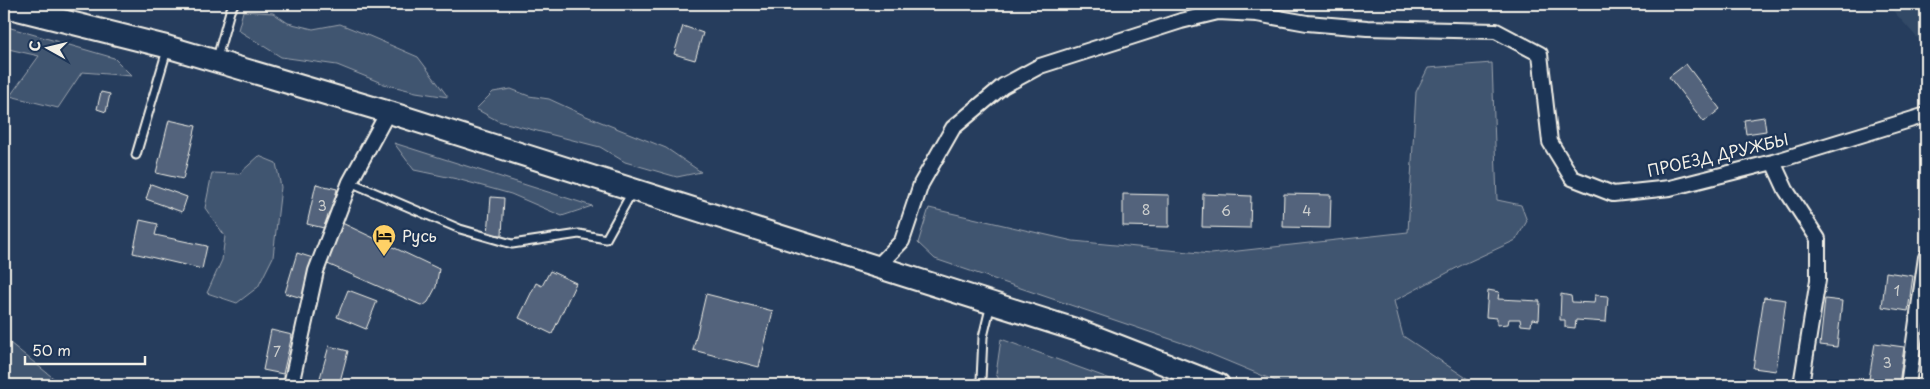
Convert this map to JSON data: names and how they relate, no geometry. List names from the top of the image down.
{
  "streets": {
    "street": ["ПРОЕЗД ДРУЖБЫ"]
  },
  "places": {
    "hotel": ["Русь"]
  },
  "house_numbers": [
    "3",
    "8",
    "6",
    "4",
    "1",
    "7",
    "3"
  ],
  "scale_bar": "50 m",
  "north": "left"
}
